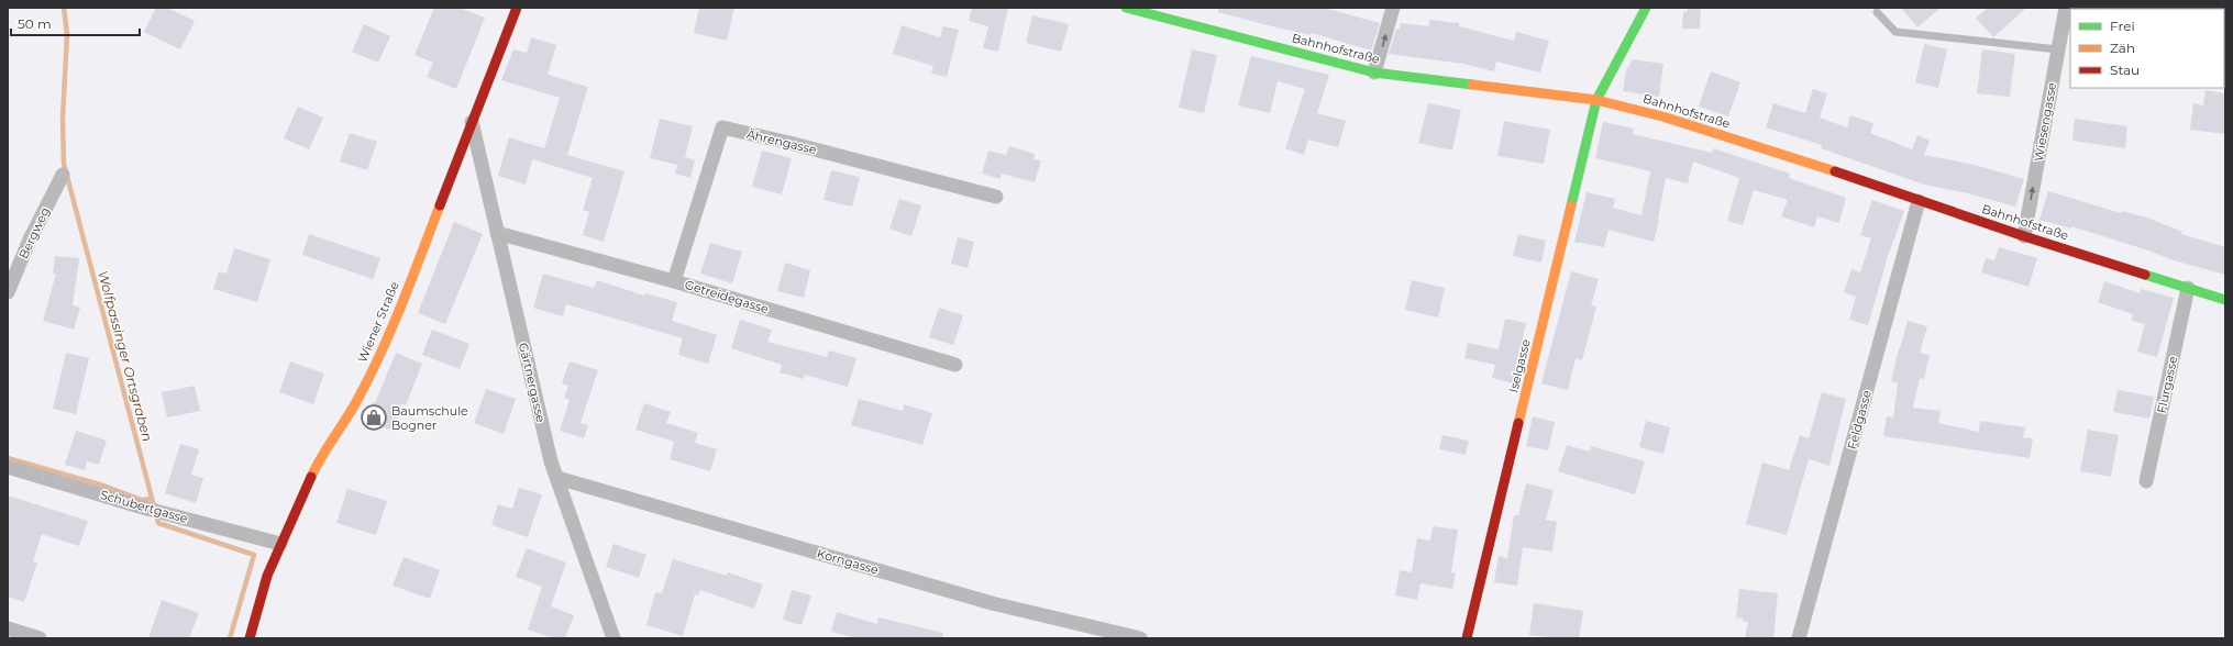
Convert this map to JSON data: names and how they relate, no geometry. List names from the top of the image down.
{
  "streets": {
    "street": [
      "Bahnhofstraße",
      "Wiesengasse",
      "Ährengasse",
      "Bergweg",
      "Getreidegasse",
      "Wiener Straße",
      "Iselgasse",
      "Gärtnergasse",
      "Flurgasse",
      "Feldgasse",
      "Schubertgasse",
      "Korngasse"
    ]
  },
  "crossings": [
    ["Bahnhofstraße", "Wiesengasse"],
    ["Bahnhofstraße", "Iselgasse"],
    ["Bahnhofstraße", "Flurgasse"],
    ["Bahnhofstraße", "Feldgasse"],
    ["Ährengasse", "Getreidegasse"],
    ["Getreidegasse", "Gärtnergasse"],
    ["Wiener Straße", "Gärtnergasse"],
    ["Wiener Straße", "Schubertgasse"],
    ["Gärtnergasse", "Korngasse"]
  ],
  "one_way": ["Wiesengasse"],
  "water": ["Wolfpassinger Ortsgraben"],
  "places": {
    "shop": ["Baumschule Bogner"]
  },
  "legend": ["Frei", "Zäh", "Stau"],
  "scale_bar": "50 m"
}
